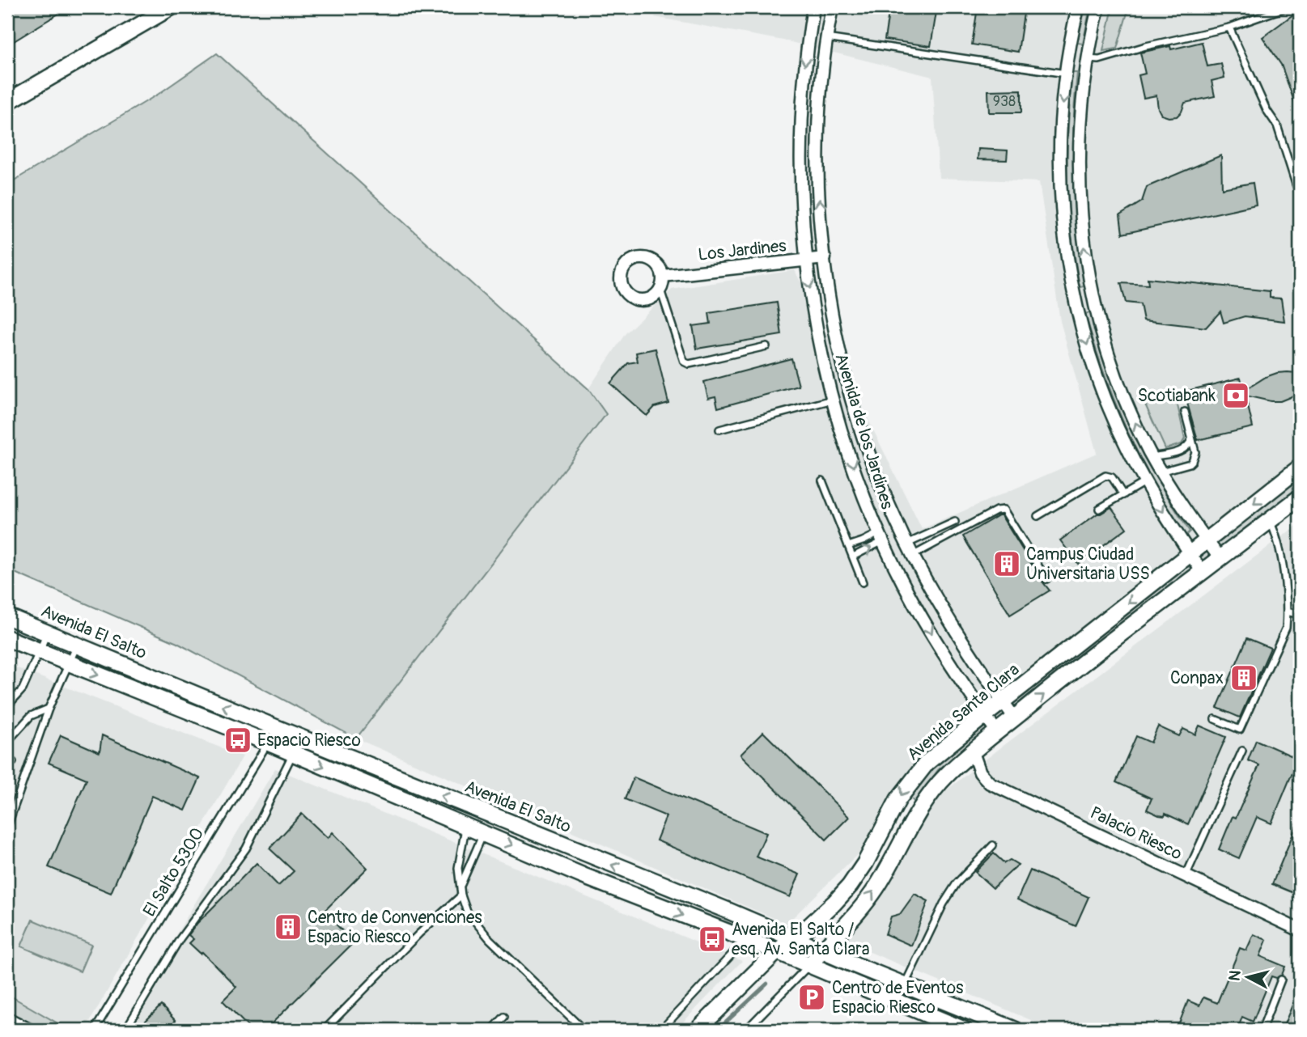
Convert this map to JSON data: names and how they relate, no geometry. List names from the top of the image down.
{
  "streets": {
    "main road": ["Avenida El Salto", "Avenida Santa Clara"],
    "street": ["Los Jardines", "Avenida de los Jardines", "Palacio Riesco"],
    "lane": ["El Salto 5300"]
  },
  "crossings": [
    ["Los Jardines", "Avenida de los Jardines"],
    ["Avenida de los Jardines", "Avenida Santa Clara"],
    ["Avenida El Salto", "Avenida Santa Clara"],
    ["Avenida El Salto", "El Salto 5300"]
  ],
  "places": {
    "bank": ["Scotiabank"],
    "building": ["Campus Ciudad Universitaria USS", "Conpax", "Centro de Convenciones Espacio Riesco"],
    "bus stop": ["Espacio Riesco", "Avenida El Salto / esq. Av. Santa Clara"],
    "parking": ["Centro de Eventos Espacio Riesco"]
  },
  "house_numbers": ["938"],
  "north": "left"
}
